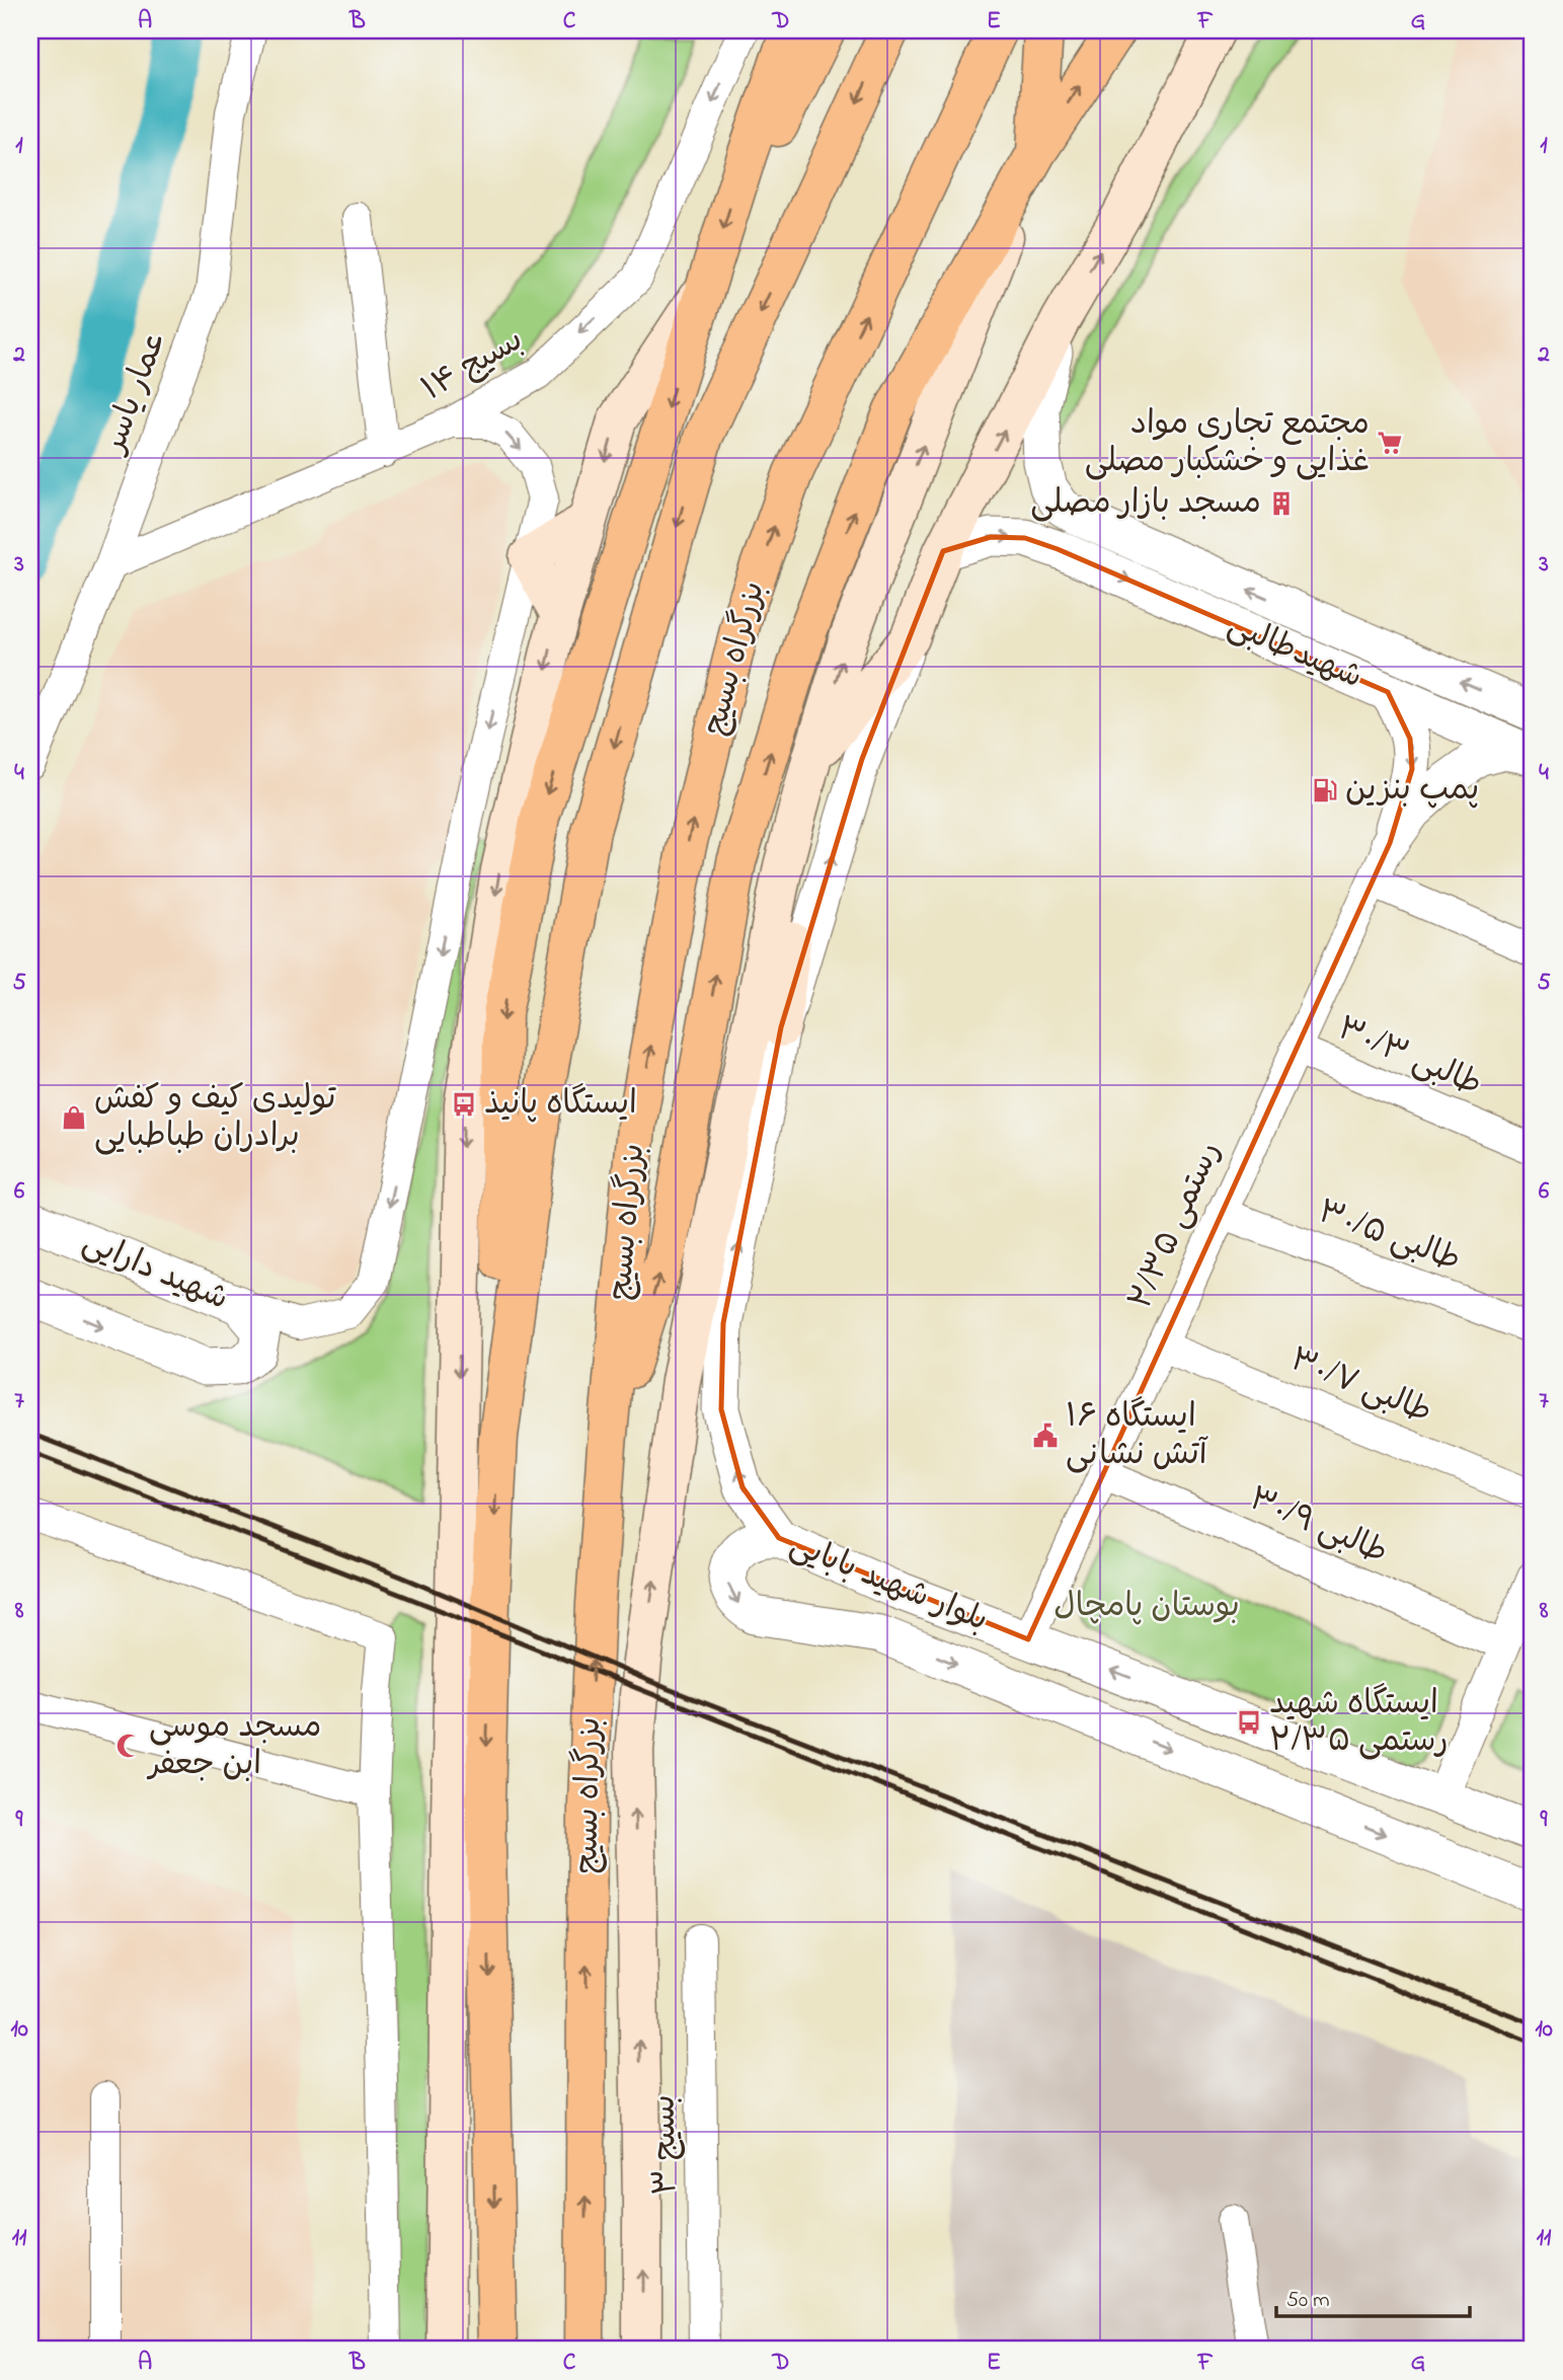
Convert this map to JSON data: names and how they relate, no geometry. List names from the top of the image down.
{
  "streets": {
    "highway": ["بزرگراه بسیج"],
    "street": [
      "بسیج ۱۴",
      "عمار یاسر",
      "شهیدطالبی",
      "طالبی ۳۰/۳",
      "رستمی ۲/۳۵",
      "طالبی ۳۰/۵",
      "شهید دارایی",
      "طالبی ۳۰/۷",
      "طالبی ۳۰/۹",
      "بلوار شهید بابایی",
      "بسیج ۳"
    ]
  },
  "crossings": [
    ["بسیج ۱۴", "عمار یاسر"],
    ["طالبی ۳۰/۳", "رستمی ۲/۳۵"],
    ["رستمی ۲/۳۵", "طالبی ۳۰/۵"],
    ["رستمی ۲/۳۵", "طالبی ۳۰/۷"],
    ["رستمی ۲/۳۵", "طالبی ۳۰/۹"],
    ["رستمی ۲/۳۵", "بلوار شهید بابایی"]
  ],
  "one_way": ["بسیج ۱۴"],
  "parks": ["بوستان پامچال"],
  "places": {
    "supermarket": ["مجتمع تجاری مواد غذایی و خشکبار مصلی"],
    "building": ["مسجد بازار مصلی"],
    "fuel station": ["پمپ بنزین"],
    "bus stop": ["ایستگاه پانیذ", "ایستگاه شهید رستمی ۲/۳۵"],
    "shop": ["تولیدی کیف و کفش برادران طباطبایی"],
    "public building": ["ایستگاه ۱۶ آتش نشانی"],
    "mosque": ["مسجد موسی ابن جعفر"]
  },
  "scale_bar": "50 m",
  "grid": {
    "columns": [
      "A",
      "B",
      "C",
      "D",
      "E",
      "F",
      "G"
    ],
    "rows": [
      "1",
      "2",
      "3",
      "4",
      "5",
      "6",
      "7",
      "8",
      "9",
      "10",
      "11"
    ]
  }
}
